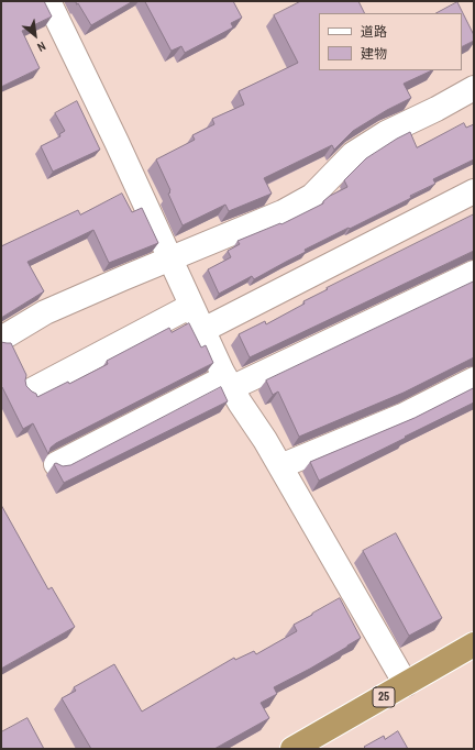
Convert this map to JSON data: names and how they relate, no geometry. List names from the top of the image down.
{
  "streets": {
    "highway": ["25"]
  },
  "legend": ["道路", "建物"],
  "north": "bottom right"
}
